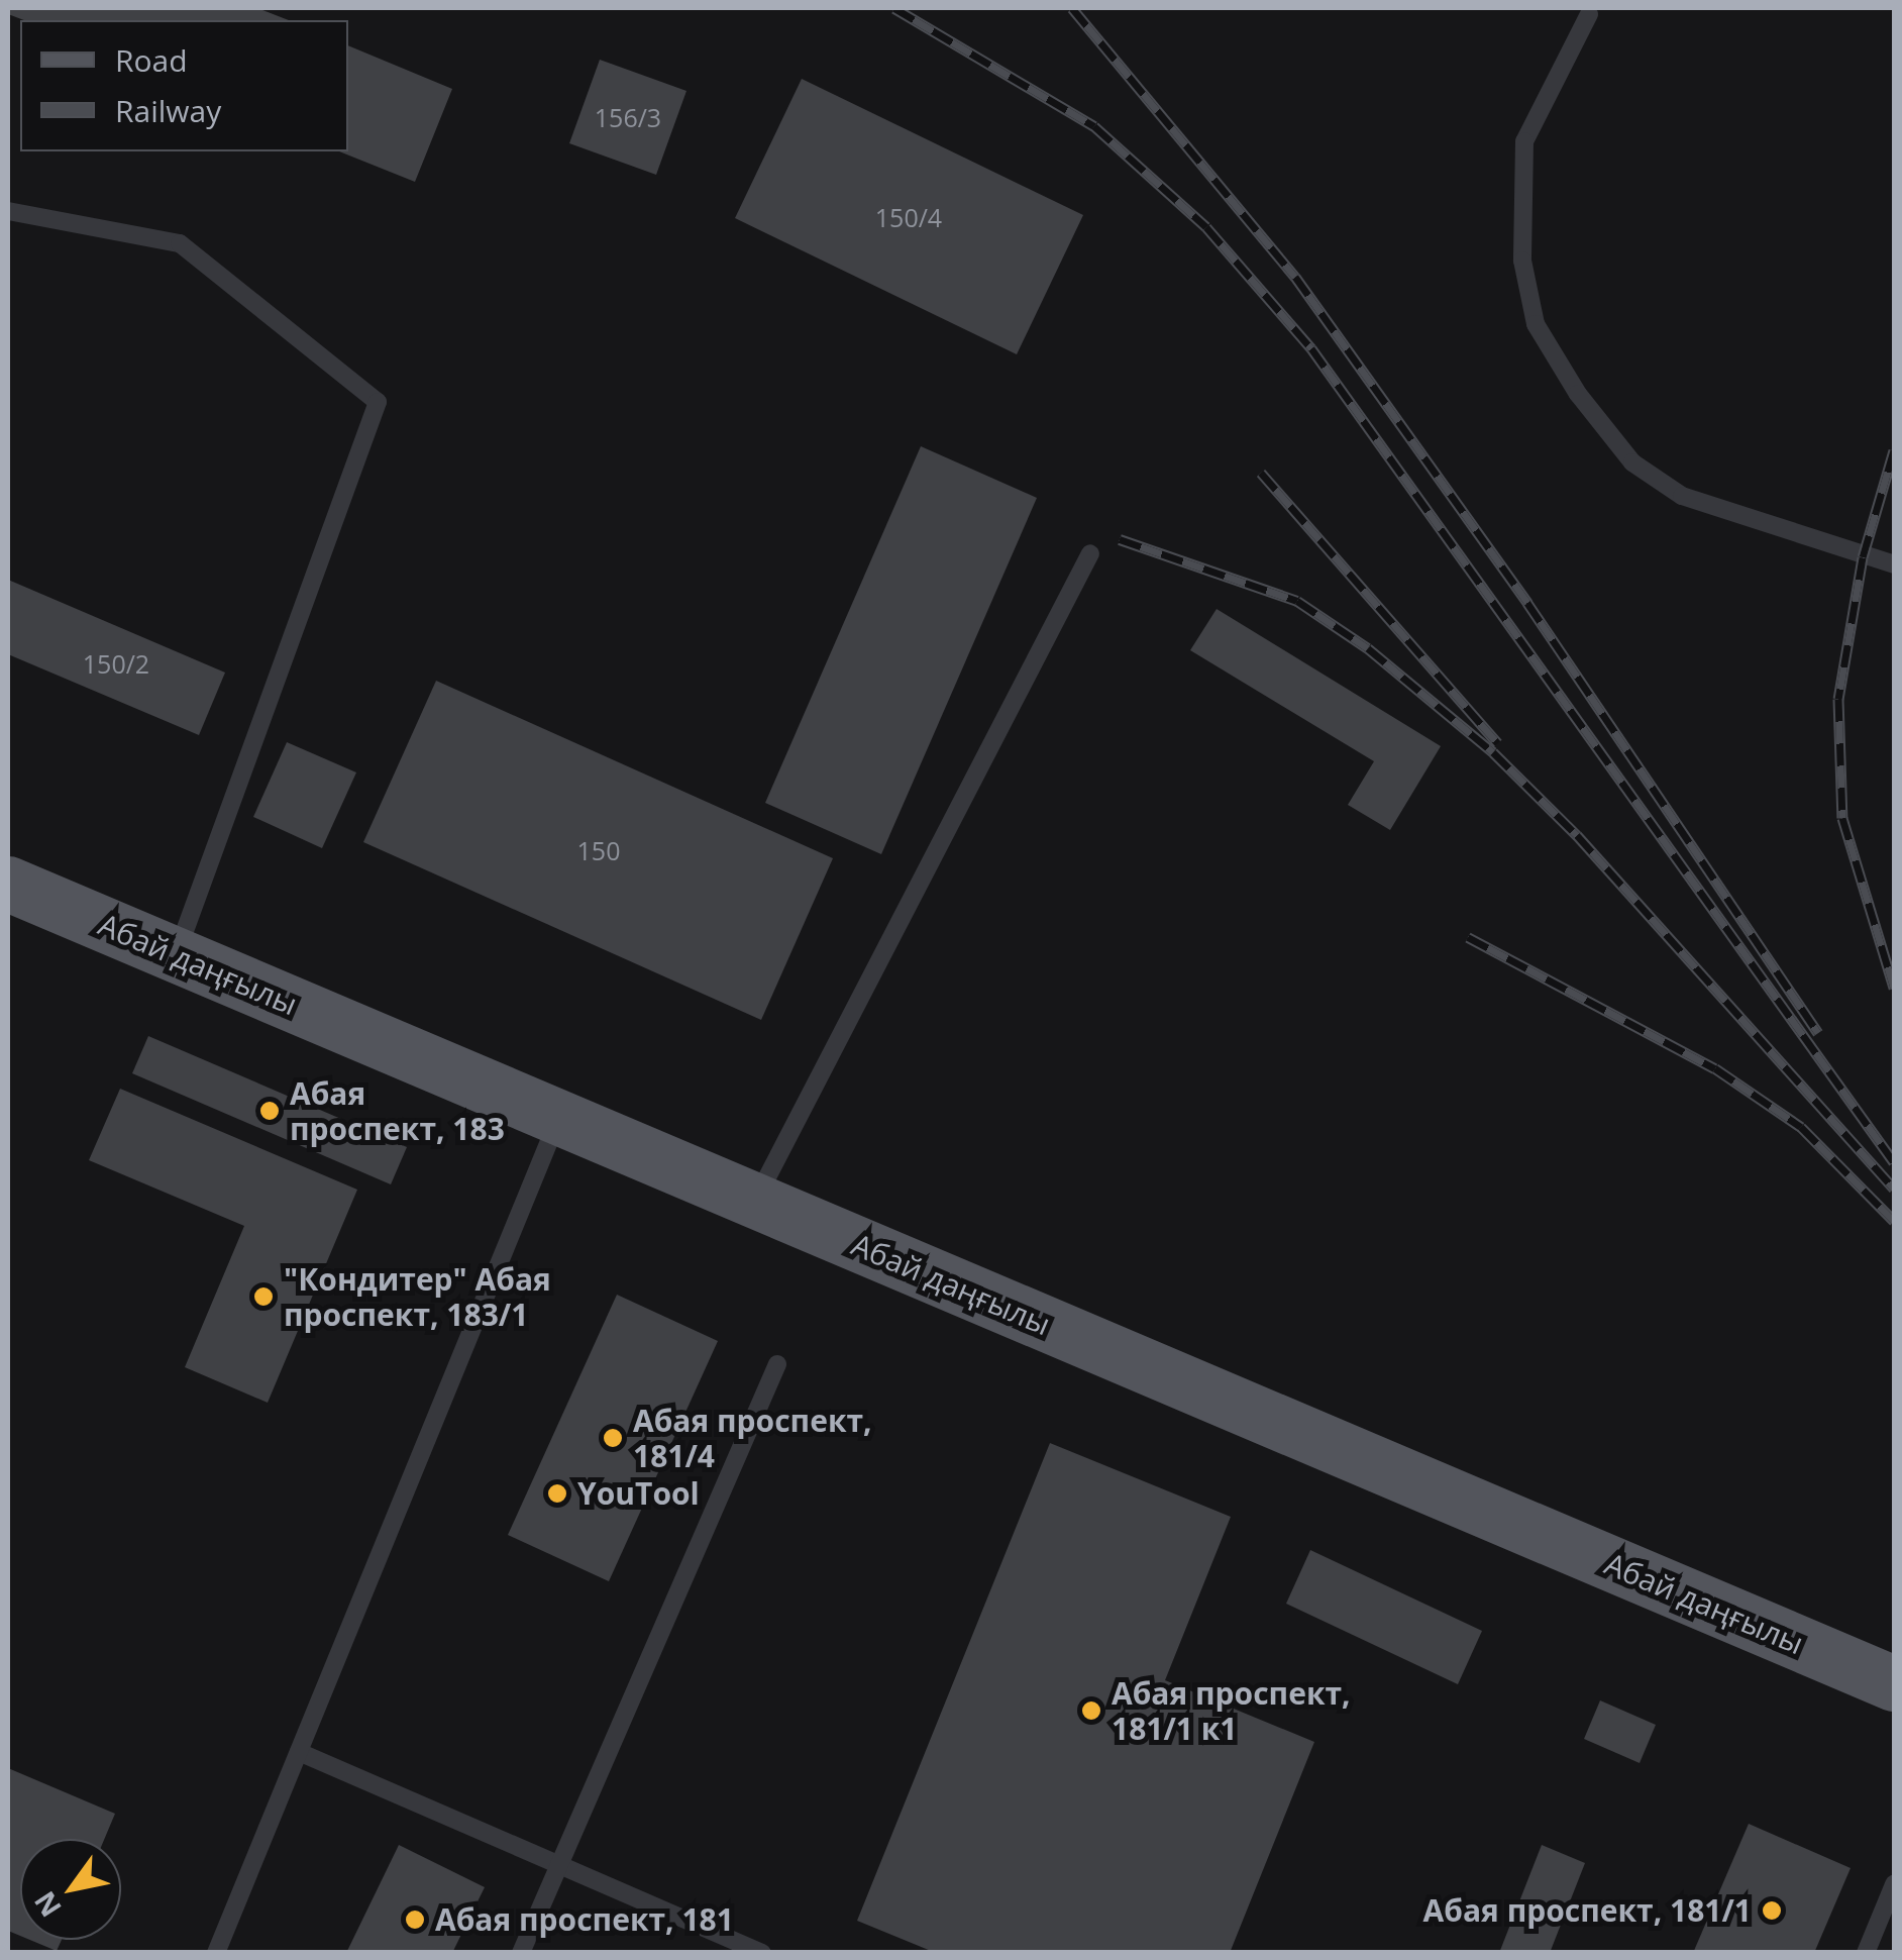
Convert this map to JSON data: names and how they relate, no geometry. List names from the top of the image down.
{
  "streets": {
    "main road": ["Абай даңғылы"]
  },
  "places": [
    "Абая проспект, 183",
    "\"Кондитер\" Абая проспект, 183/1",
    "Абая проспект, 181/4",
    "YouTool",
    "Абая проспект, 181/1 к1",
    "Абая проспект, 181/1",
    "Абая проспект, 181"
  ],
  "house_numbers": [
    "156/3",
    "150/4",
    "150/2",
    "150"
  ],
  "legend": ["Road", "Railway"],
  "north": "bottom left"
}
